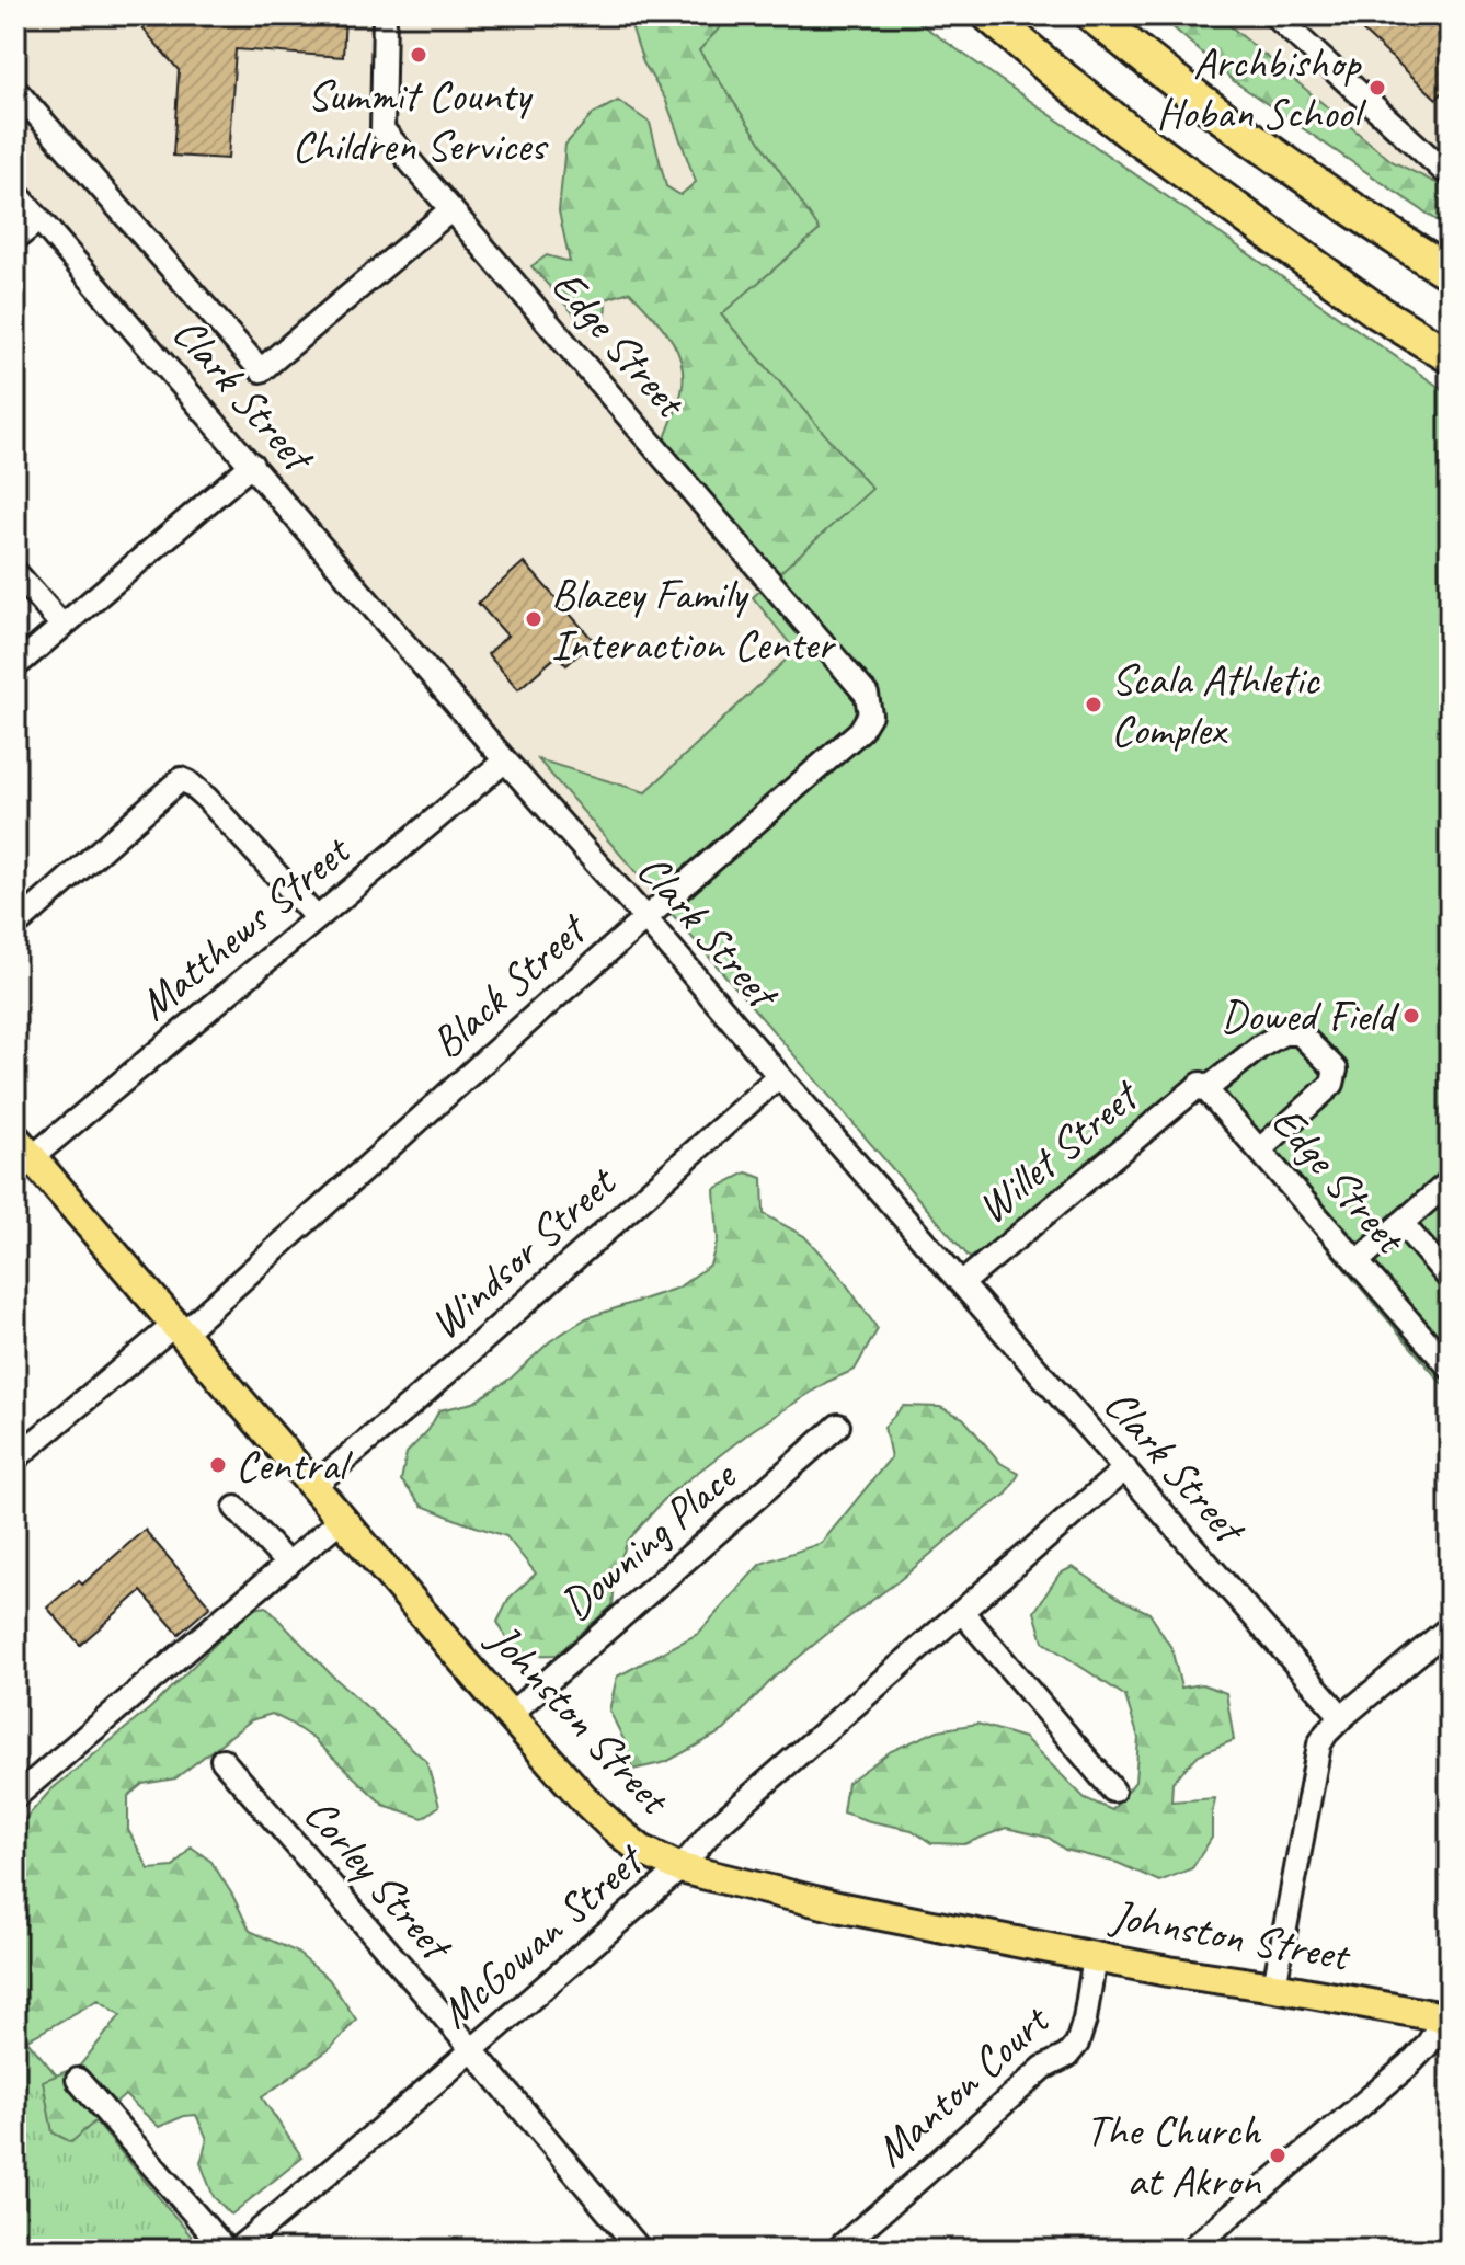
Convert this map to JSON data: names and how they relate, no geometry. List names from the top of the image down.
{
  "streets": {
    "main road": ["Johnston Street"],
    "street": [
      "Edge Street",
      "Clark Street",
      "Matthews Street",
      "Black Street",
      "Willet Street",
      "Windsor Street",
      "Downing Place",
      "Corley Street",
      "McGowan Street",
      "Manton Court"
    ]
  },
  "crossings": [
    ["Edge Street", "Black Street"],
    ["Edge Street", "Willet Street"],
    ["Clark Street", "Matthews Street"],
    ["Clark Street", "Black Street"],
    ["Clark Street", "Willet Street"],
    ["Clark Street", "Windsor Street"],
    ["Clark Street", "McGowan Street"],
    ["Matthews Street", "Johnston Street"],
    ["Black Street", "Johnston Street"],
    ["Windsor Street", "Johnston Street"],
    ["Downing Place", "Johnston Street"],
    ["Johnston Street", "McGowan Street"],
    ["Johnston Street", "Manton Court"],
    ["Corley Street", "McGowan Street"]
  ],
  "places": [
    "Summit County Children Services",
    "Archbishop Hoban School",
    "Blazey Family Interaction Center",
    "Scala Athletic Complex",
    "Dowed Field",
    "Central",
    "The Church at Akron"
  ]
}
